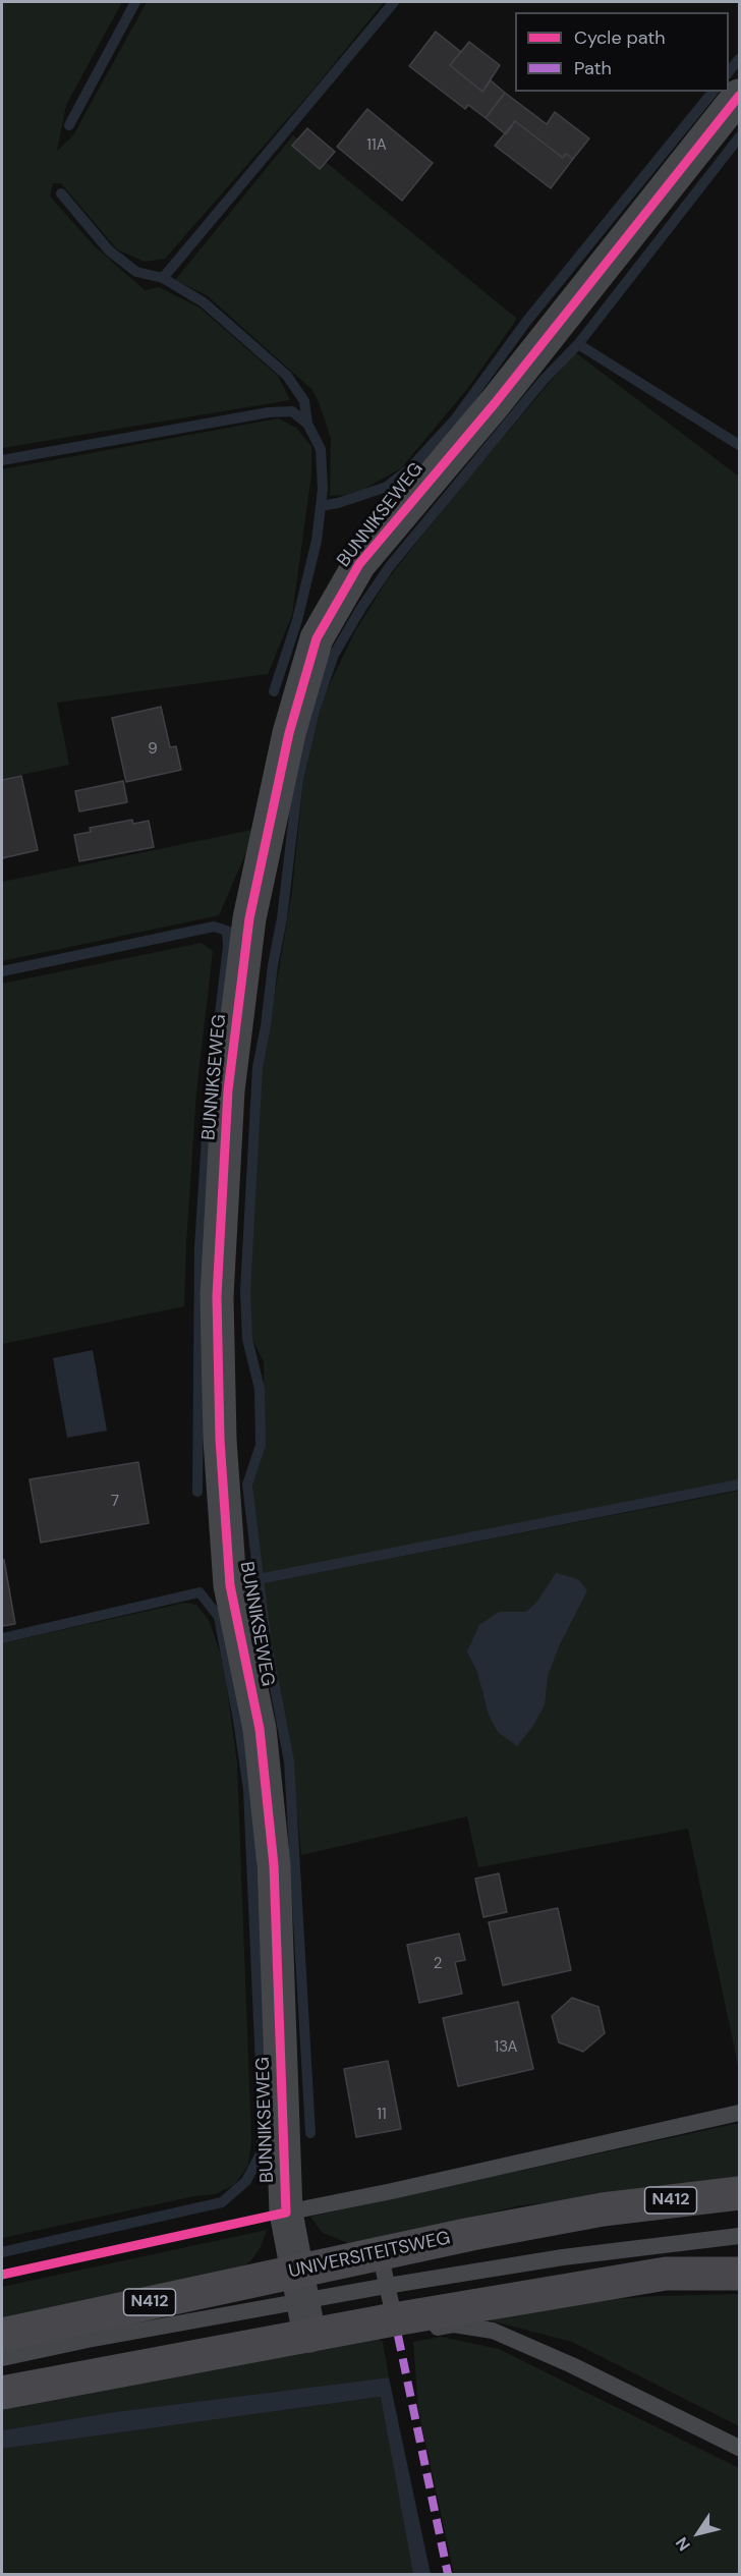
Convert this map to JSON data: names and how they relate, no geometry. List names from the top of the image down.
{
  "streets": {
    "main road": ["N412", "UNIVERSITEITSWEG"],
    "street": ["BUNNIKSEWEG"]
  },
  "crossings": [
    ["BUNNIKSEWEG", "UNIVERSITEITSWEG"]
  ],
  "house_numbers": [
    "11A",
    "9",
    "7",
    "2",
    "13A",
    "11"
  ],
  "legend": ["Cycle path", "Path"],
  "north": "bottom left"
}
